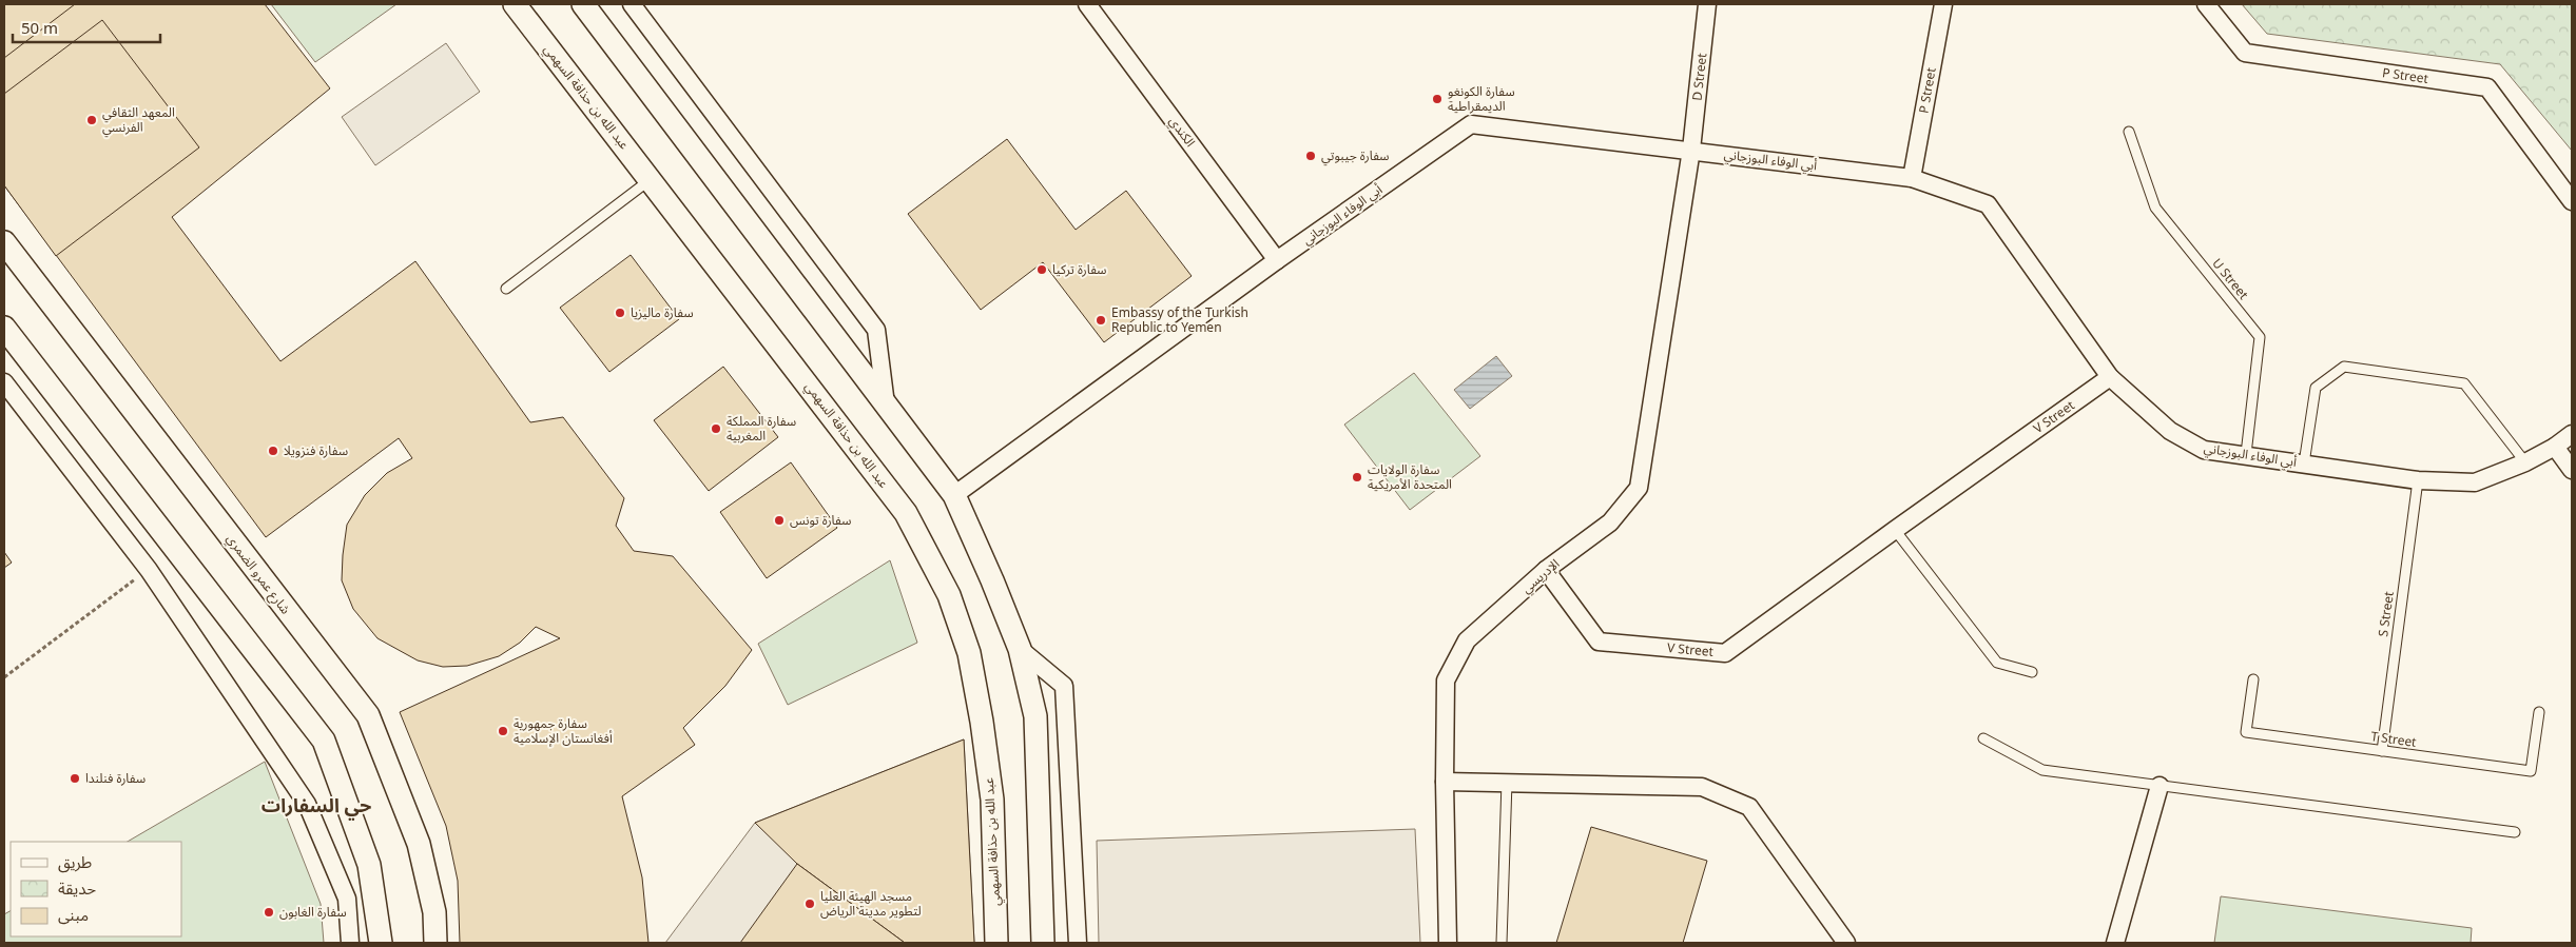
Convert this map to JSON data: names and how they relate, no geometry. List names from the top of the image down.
{
  "streets": {
    "street": [
      "P Street",
      "D Street",
      "عبد الله بن حذافة السهمي",
      "الكندي",
      "أبي الوفاء البوزجاني",
      "V Street",
      "شارع عمرو الضمري",
      "الإدريسي"
    ],
    "lane": ["U Street", "S Street", "T Street"]
  },
  "crossings": [
    ["P Street", "أبي الوفاء البوزجاني"],
    ["D Street", "أبي الوفاء البوزجاني"],
    ["D Street", "الإدريسي"],
    ["الكندي", "أبي الوفاء البوزجاني"],
    ["أبي الوفاء البوزجاني", "U Street"],
    ["أبي الوفاء البوزجاني", "V Street"],
    ["أبي الوفاء البوزجاني", "S Street"],
    ["V Street", "الإدريسي"],
    ["S Street", "T Street"]
  ],
  "districts": ["حي السفارات"],
  "places": [
    "سفارة الكونغو الديمقراطية",
    "المعهد الثقافي الفرنسي",
    "سفارة جيبوتي",
    "سفارة تركيا",
    "سفارة ماليزيا",
    "Embassy of the Turkish Republic to Yemen",
    "سفارة المملكة المغربية",
    "سفارة فنزويلا",
    "سفارة الولايات المتحدة الأمريكية",
    "سفارة تونس",
    "سفارة جمهورية أفغانستان الإسلامية",
    "سفارة فنلندا",
    "مسجد الهيئة العليا لتطوير مدينة الرياض",
    "سفارة الغابون"
  ],
  "legend": ["طريق", "حديقة", "مبنى"],
  "scale_bar": "50 m"
}
